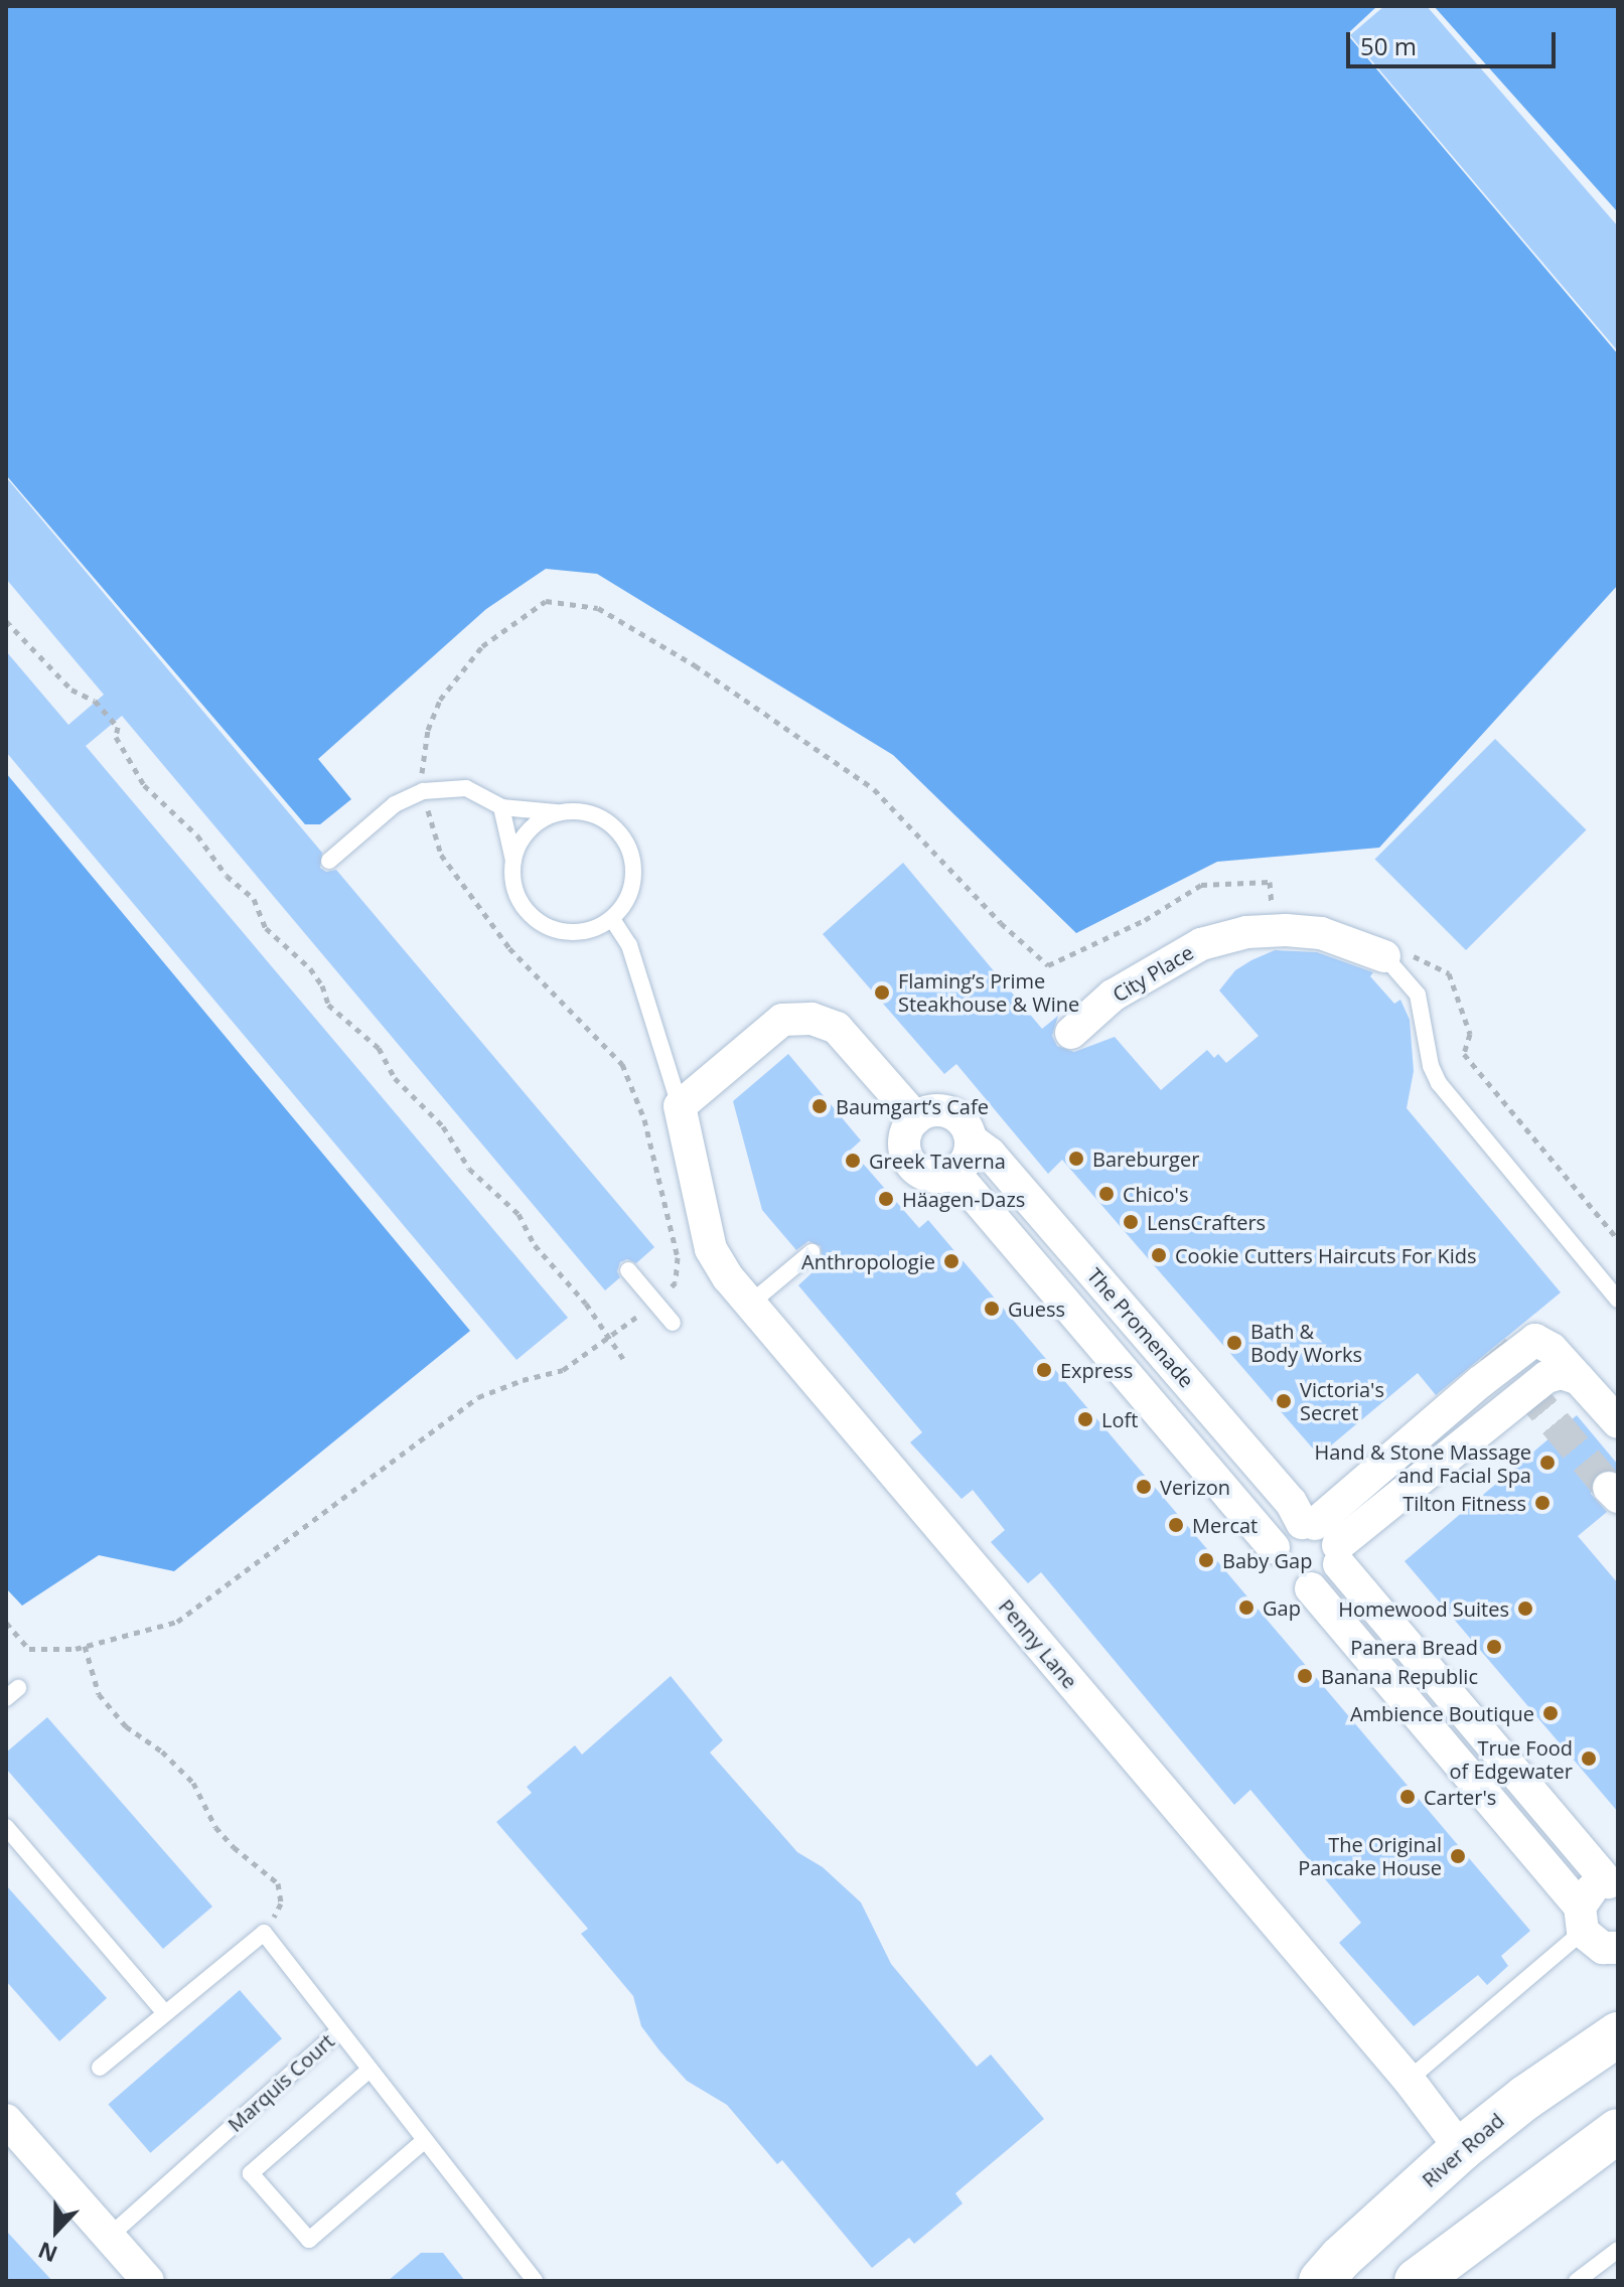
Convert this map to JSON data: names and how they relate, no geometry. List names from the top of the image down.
{
  "streets": {
    "main road": ["River Road"],
    "street": ["City Place", "The Promenade", "Penny Lane"],
    "lane": ["Marquis Court"]
  },
  "crossings": [
    ["Penny Lane", "River Road"]
  ],
  "places": [
    "Flaming’s Prime Steakhouse & Wine",
    "Baumgart’s Cafe",
    "Bareburger",
    "Greek Taverna",
    "Chico's",
    "Häagen-Dazs",
    "LensCrafters",
    "Cookie Cutters Haircuts For Kids",
    "Anthropologie",
    "Guess",
    "Bath & Body Works",
    "Express",
    "Victoria's Secret",
    "Loft",
    "Hand & Stone Massage and Facial Spa",
    "Verizon",
    "Tilton Fitness",
    "Mercat",
    "Baby Gap",
    "Gap",
    "Homewood Suites",
    "Panera Bread",
    "Banana Republic",
    "Ambience Boutique",
    "True Food of Edgewater",
    "Carter's",
    "The Original Pancake House"
  ],
  "scale_bar": "50 m",
  "north": "bottom"
}
